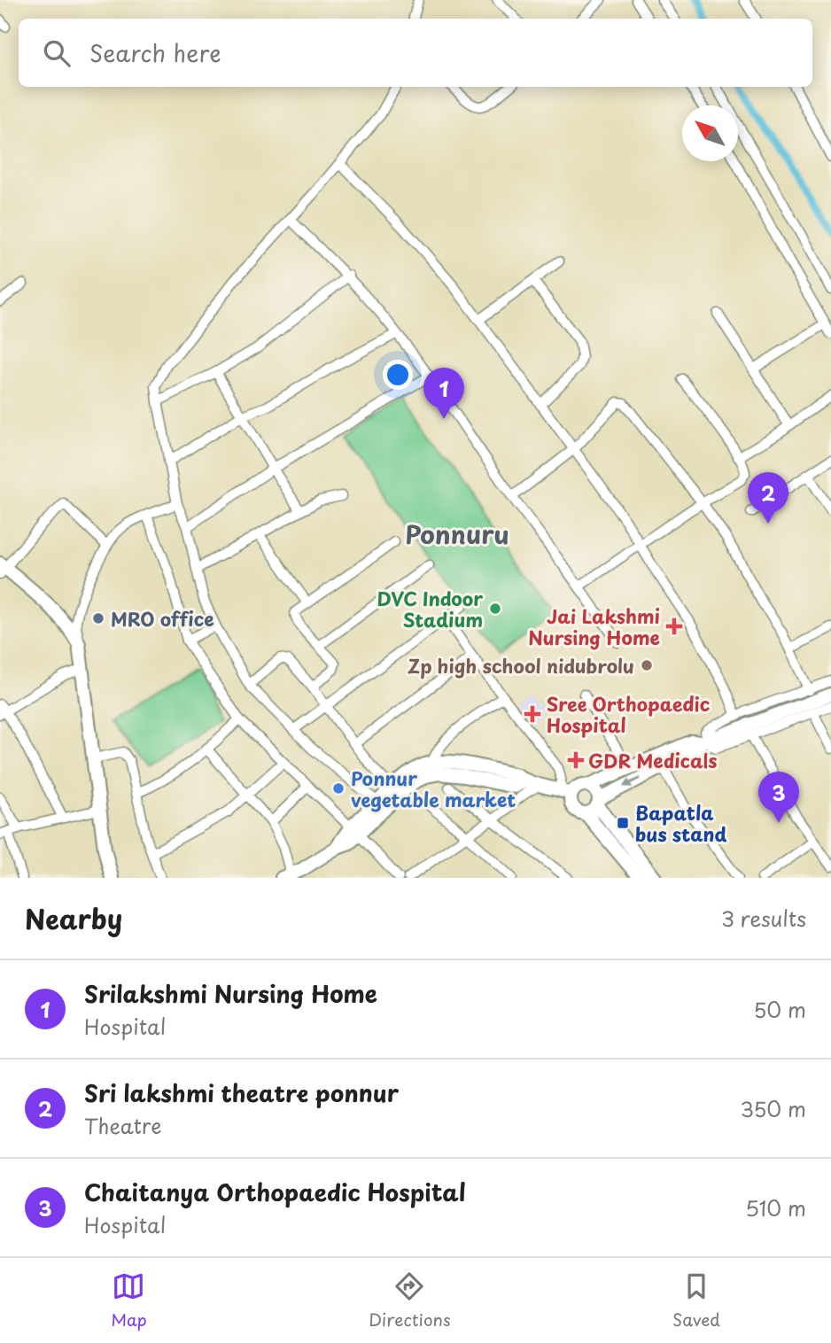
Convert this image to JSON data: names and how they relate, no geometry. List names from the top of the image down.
{
  "districts": ["Ponnuru"],
  "places": {
    "other": [
      "DVC Indoor Stadium",
      "MRO office",
      "Zp high school nidubrolu",
      "Ponnur vegetable market"
    ],
    "health": ["Jai Lakshmi Nursing Home", "Sree Orthopaedic Hospital", "GDR Medicals"],
    "transit": ["Bapatla bus stand"]
  },
  "north": "top left",
  "page": {
    "search": "Search here",
    "pins": ["1", "2", "3"],
    "heading": ["Nearby", "3 results"],
    "list": [
      {
        "mark": "1",
        "name": "Srilakshmi Nursing Home",
        "note": "Hospital",
        "value": "50 m"
      },
      {
        "mark": "2",
        "name": "Sri lakshmi theatre ponnur",
        "note": "Theatre",
        "value": "350 m"
      },
      {
        "mark": "3",
        "name": "Chaitanya Orthopaedic Hospital",
        "note": "Hospital",
        "value": "510 m"
      }
    ],
    "nav": ["Map", "Directions", "Saved"]
  }
}
